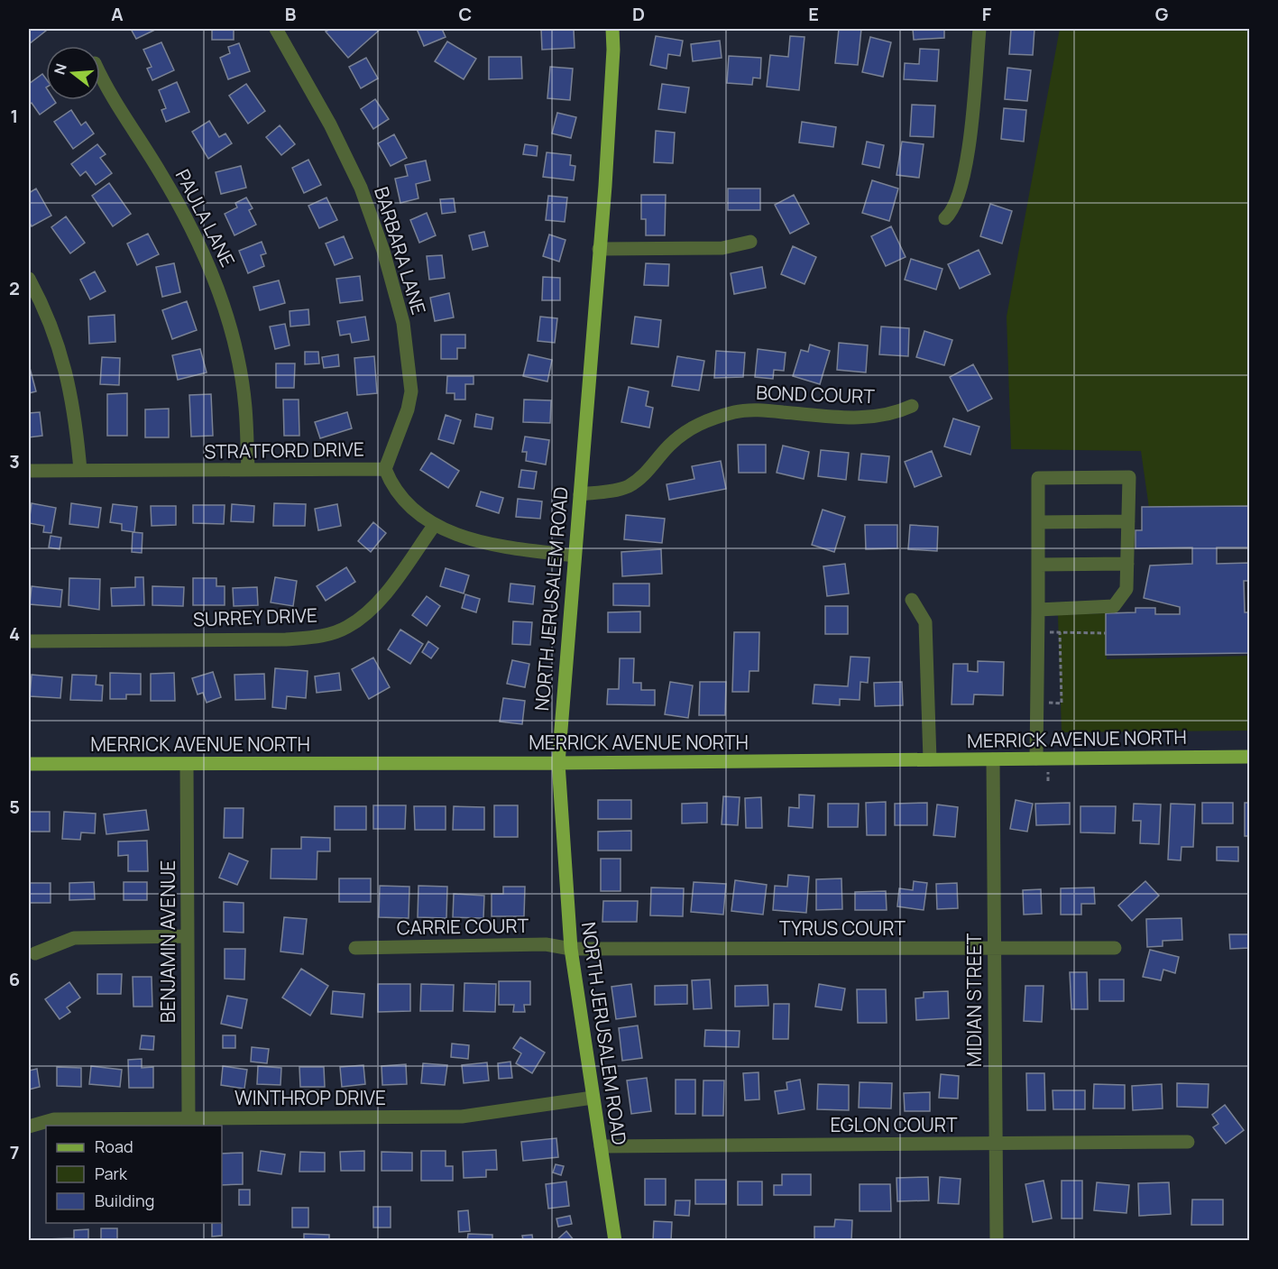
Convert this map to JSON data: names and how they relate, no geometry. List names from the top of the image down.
{
  "streets": {
    "main road": ["NORTH JERUSALEM ROAD", "MERRICK AVENUE NORTH"],
    "street": [
      "PAULA LANE",
      "BARBARA LANE",
      "BOND COURT",
      "STRATFORD DRIVE",
      "SURREY DRIVE",
      "CARRIE COURT",
      "TYRUS COURT",
      "BENJAMIN AVENUE",
      "MIDIAN STREET",
      "WINTHROP DRIVE",
      "EGLON COURT"
    ]
  },
  "crossings": [
    ["PAULA LANE", "STRATFORD DRIVE"],
    ["BARBARA LANE", "STRATFORD DRIVE"],
    ["BOND COURT", "NORTH JERUSALEM ROAD"],
    ["STRATFORD DRIVE", "NORTH JERUSALEM ROAD"],
    ["STRATFORD DRIVE", "SURREY DRIVE"],
    ["NORTH JERUSALEM ROAD", "MERRICK AVENUE NORTH"],
    ["NORTH JERUSALEM ROAD", "CARRIE COURT"],
    ["NORTH JERUSALEM ROAD", "TYRUS COURT"],
    ["NORTH JERUSALEM ROAD", "WINTHROP DRIVE"],
    ["NORTH JERUSALEM ROAD", "EGLON COURT"],
    ["MERRICK AVENUE NORTH", "BENJAMIN AVENUE"],
    ["MERRICK AVENUE NORTH", "MIDIAN STREET"],
    ["CARRIE COURT", "TYRUS COURT"],
    ["TYRUS COURT", "MIDIAN STREET"],
    ["BENJAMIN AVENUE", "WINTHROP DRIVE"],
    ["MIDIAN STREET", "EGLON COURT"]
  ],
  "legend": ["Road", "Park", "Building"],
  "north": "left",
  "grid": {
    "columns": [
      "A",
      "B",
      "C",
      "D",
      "E",
      "F",
      "G"
    ],
    "rows": [
      "1",
      "2",
      "3",
      "4",
      "5",
      "6",
      "7"
    ]
  }
}
